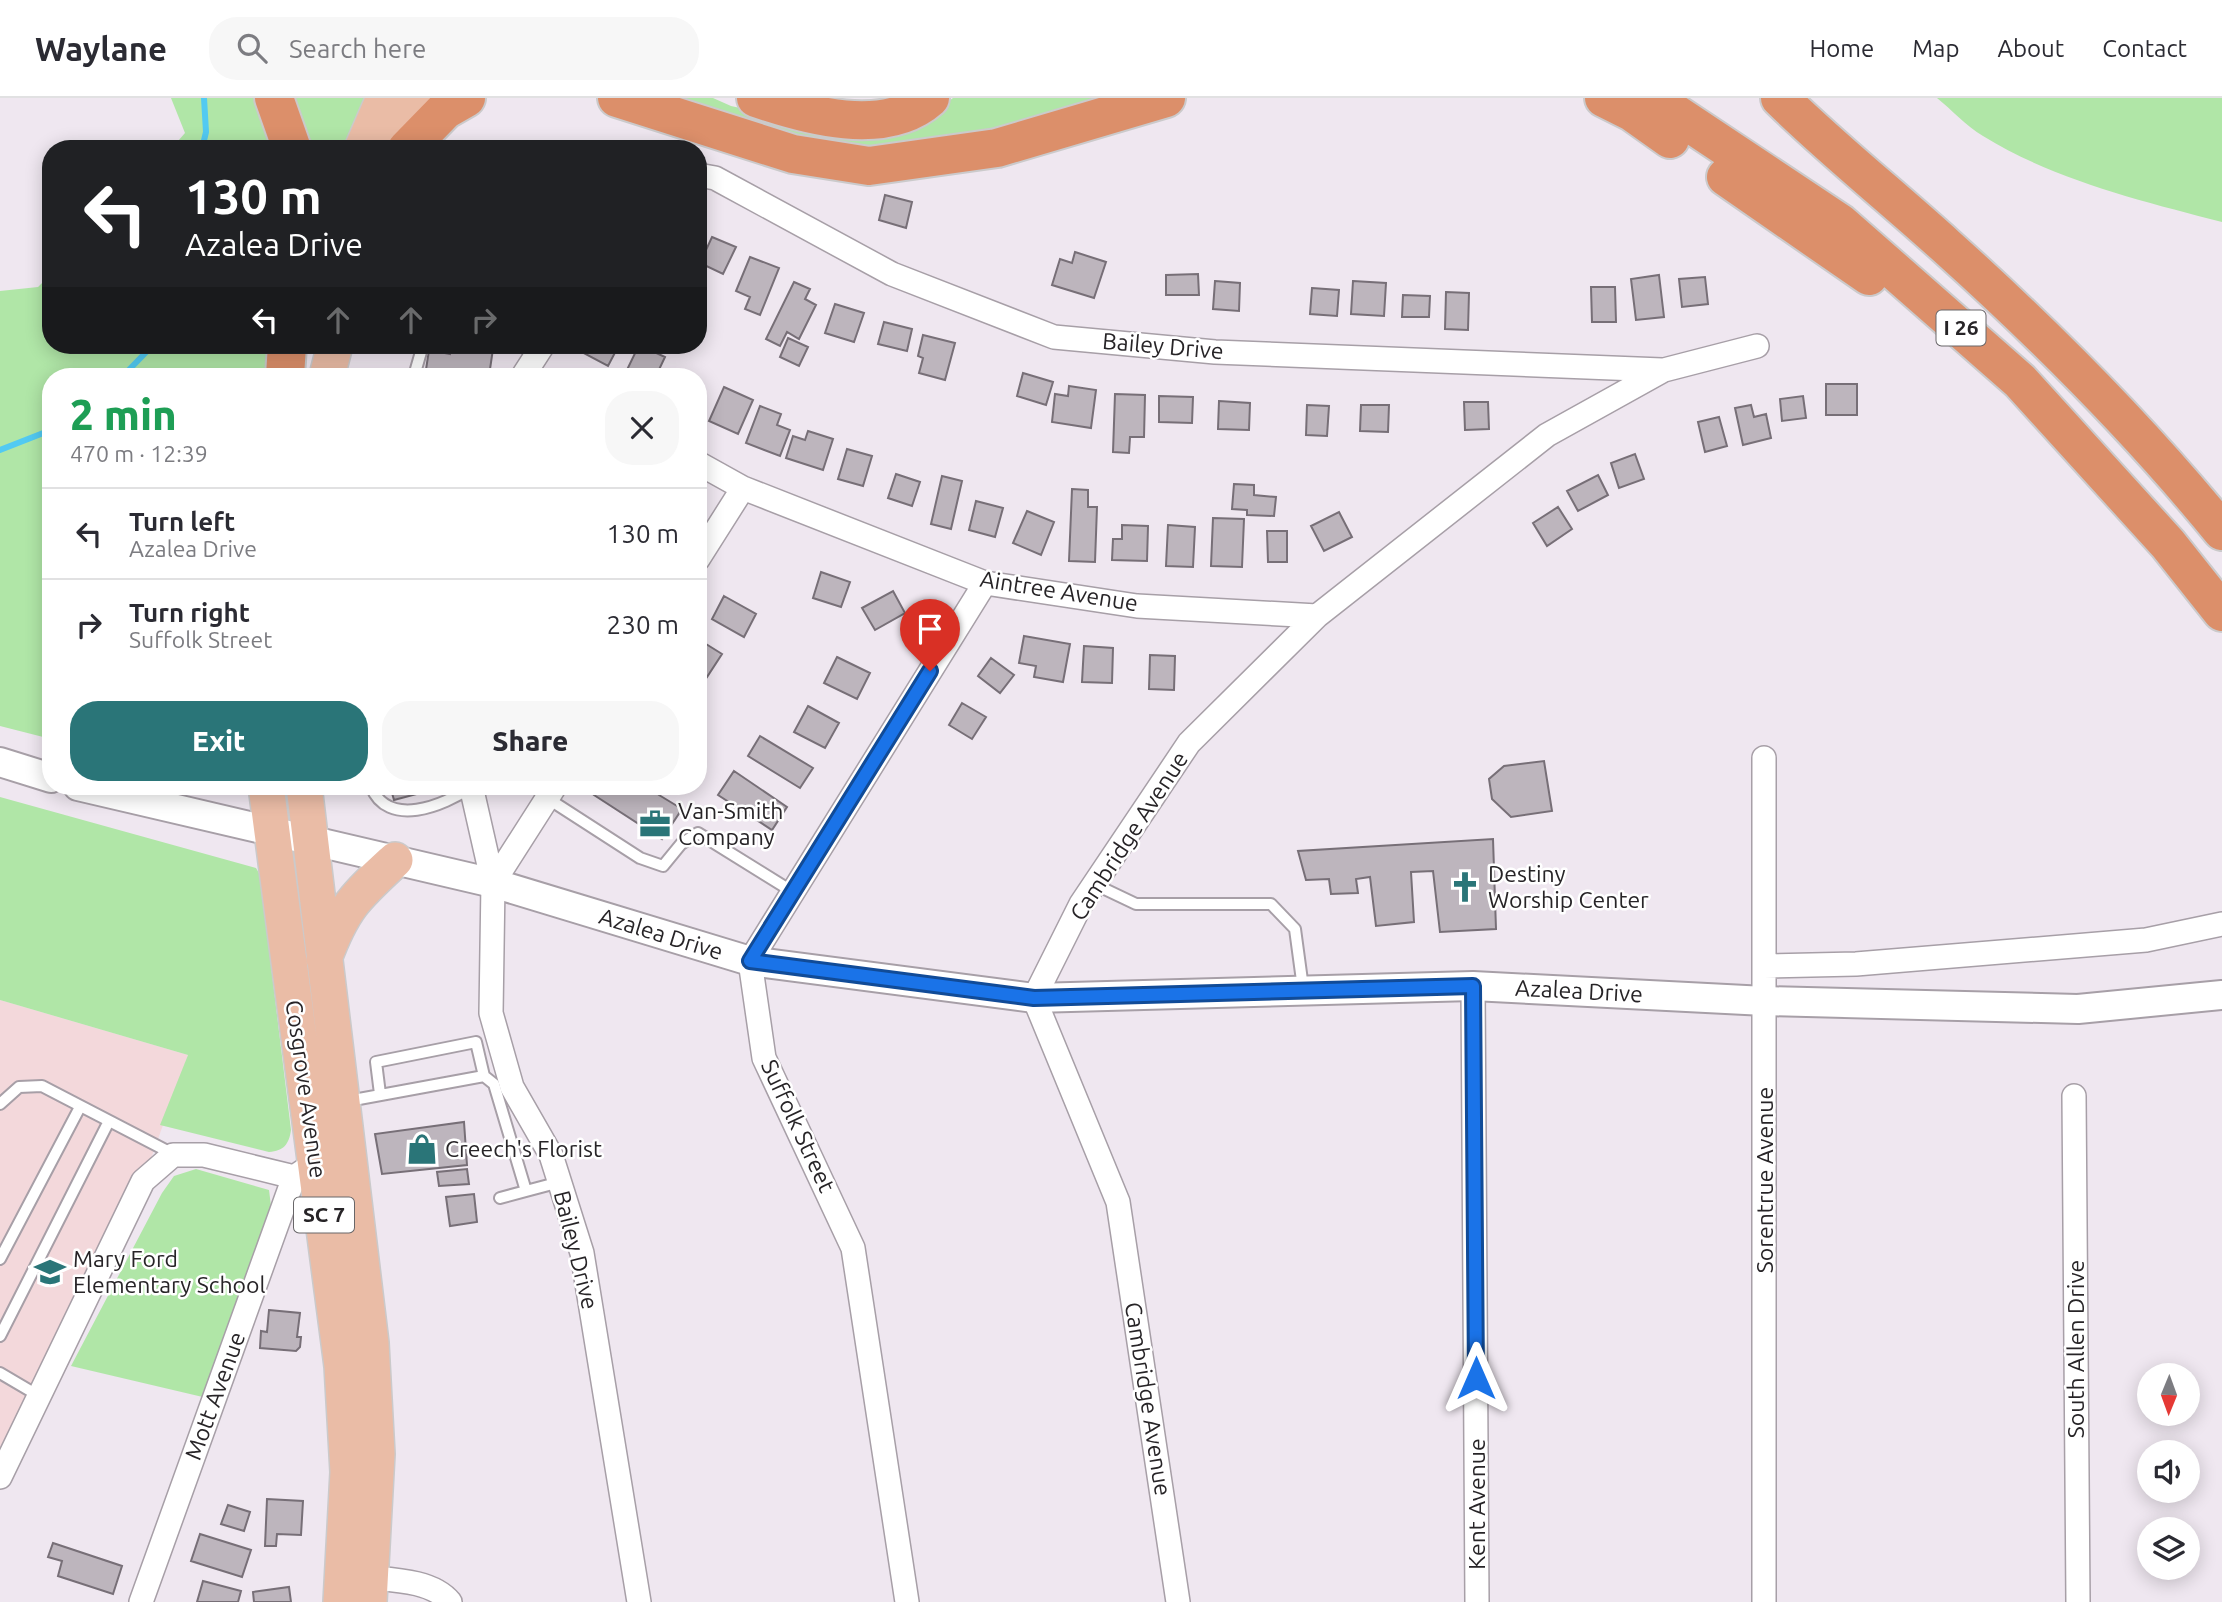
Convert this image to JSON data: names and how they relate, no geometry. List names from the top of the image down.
{
  "streets": {
    "highway": ["I 26"],
    "main road": ["Cosgrove Avenue", "SC 7"],
    "street": [
      "Bailey Drive",
      "Aintree Avenue",
      "Cambridge Avenue",
      "Azalea Drive",
      "Suffolk Street",
      "Sorentrue Avenue",
      "South Allen Drive",
      "Mott Avenue",
      "Kent Avenue"
    ]
  },
  "crossings": [
    ["Bailey Drive", "Cambridge Avenue"],
    ["Bailey Drive", "Azalea Drive"],
    ["Aintree Avenue", "Cambridge Avenue"],
    ["Cambridge Avenue", "Azalea Drive"],
    ["Azalea Drive", "Cosgrove Avenue"],
    ["Azalea Drive", "Suffolk Street"],
    ["Azalea Drive", "Sorentrue Avenue"],
    ["Azalea Drive", "Kent Avenue"],
    ["Cosgrove Avenue", "Mott Avenue"]
  ],
  "places": {
    "office": ["Van-Smith Company"],
    "church": ["Destiny Worship Center"],
    "shop": ["Creech's Florist"],
    "school or university": ["Mary Ford Elementary School"]
  },
  "north": "bottom",
  "page": {
    "header": "Waylane",
    "search": "Search here",
    "nav": [
      "Home",
      "Map",
      "About",
      "Contact"
    ],
    "turn": ["130 m", "Azalea Drive"],
    "heading": ["2 min", "470 m · 12:39"],
    "list": [
      {
        "name": "Turn left",
        "note": "Azalea Drive",
        "value": "130 m"
      },
      {
        "name": "Turn right",
        "note": "Suffolk Street",
        "value": "230 m"
      }
    ],
    "buttons": ["Exit", "Share"]
  }
}
